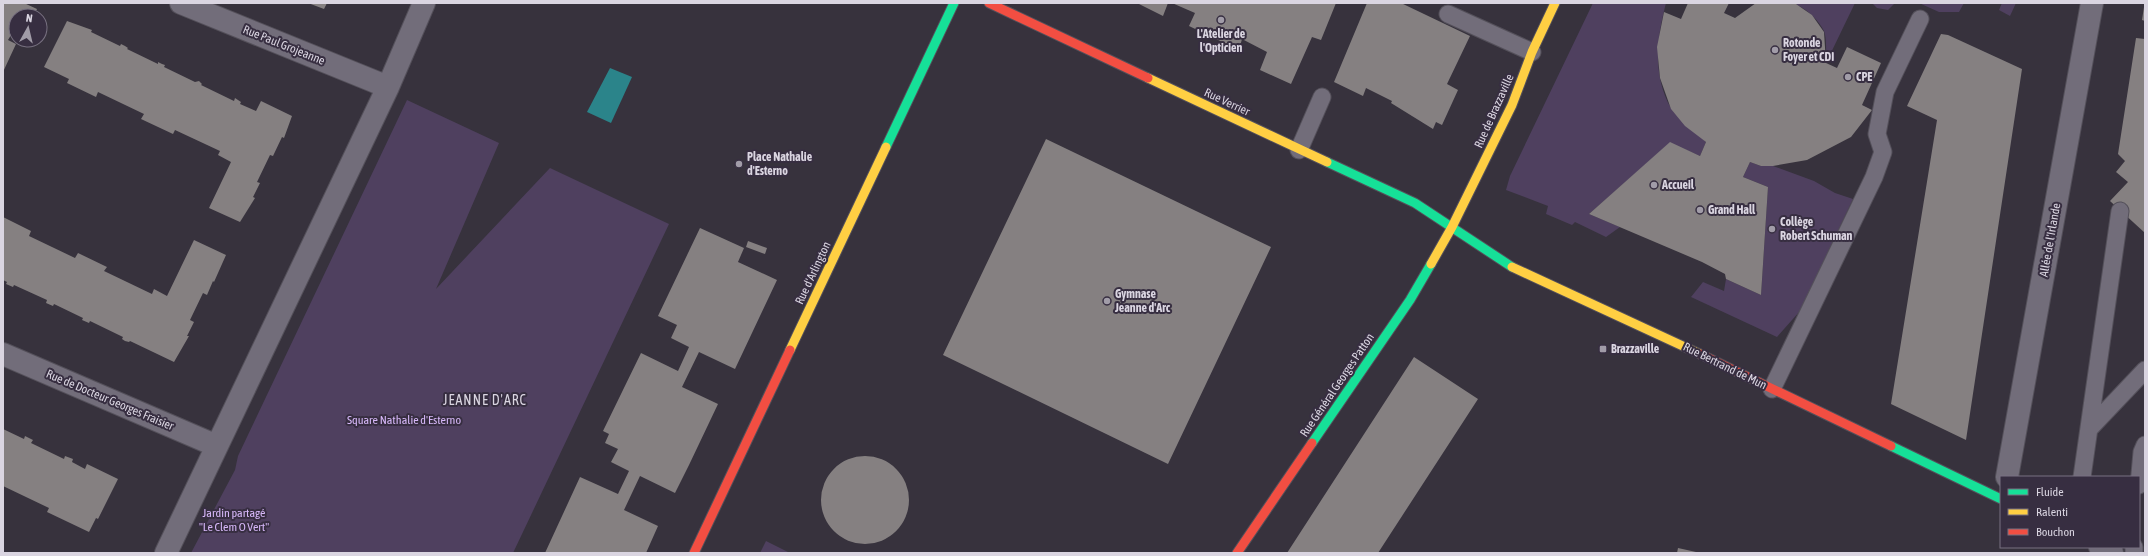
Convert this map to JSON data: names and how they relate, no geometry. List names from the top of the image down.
{
  "streets": {
    "street": [
      "Rue Paul Grojeanne",
      "Rue Verrier",
      "Rue de Brazzaville",
      "Allée de l'Irlande",
      "Rue d'Arlington",
      "Rue Bertrand de Mun",
      "Rue Général Georges Patton",
      "Rue de Docteur Georges Fraisier"
    ]
  },
  "crossings": [
    ["Rue Verrier", "Rue de Brazzaville"],
    ["Rue Verrier", "Rue Bertrand de Mun"],
    ["Rue Verrier", "Rue Général Georges Patton"],
    ["Rue de Brazzaville", "Rue Bertrand de Mun"],
    ["Rue de Brazzaville", "Rue Général Georges Patton"],
    ["Rue Bertrand de Mun", "Rue Général Georges Patton"]
  ],
  "districts": ["JEANNE D'ARC"],
  "parks": ["Square Nathalie d'Esterno", "Jardin partagé \"Le Clem O Vert\""],
  "places": {
    "other": [
      "L'Atelier de l'Opticien",
      "Rotonde Foyer et CDI",
      "CPE",
      "Place Nathalie d'Esterno",
      "Accueil",
      "Grand Hall",
      "Collège Robert Schuman",
      "Gymnase Jeanne d'Arc"
    ],
    "transit": ["Brazzaville"]
  },
  "legend": ["Fluide", "Ralenti", "Bouchon"],
  "north": "top"
}
